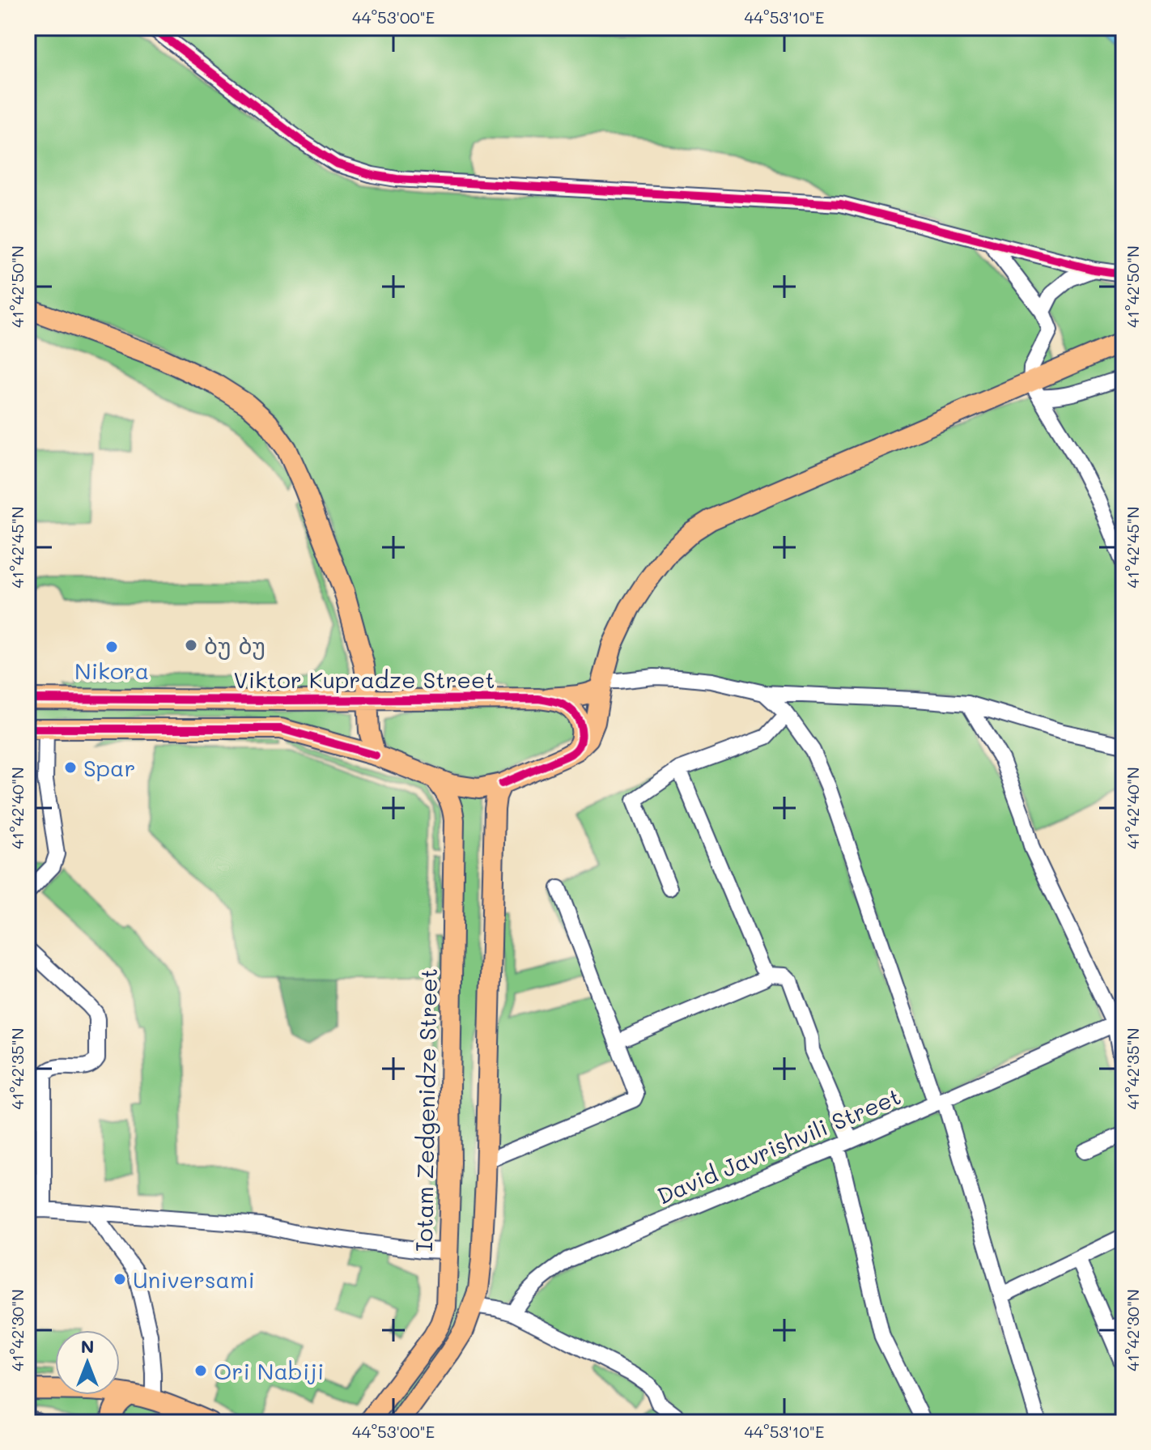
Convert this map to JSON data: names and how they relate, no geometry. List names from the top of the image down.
{
  "streets": {
    "main road": ["Viktor Kupradze Street", "Iotam Zedgenidze Street"],
    "street": ["David Javrishvili Street"]
  },
  "places": [
    "ბუ ბუ",
    "Nikora",
    "Spar",
    "Universami",
    "Ori Nabiji"
  ],
  "north": "top",
  "coordinates": [
    "44°53'00\"E",
    "44°53'10\"E",
    "41°42'50\"N",
    "41°42'45\"N",
    "41°42'40\"N",
    "41°42'35\"N",
    "41°42'30\"N"
  ]
}
